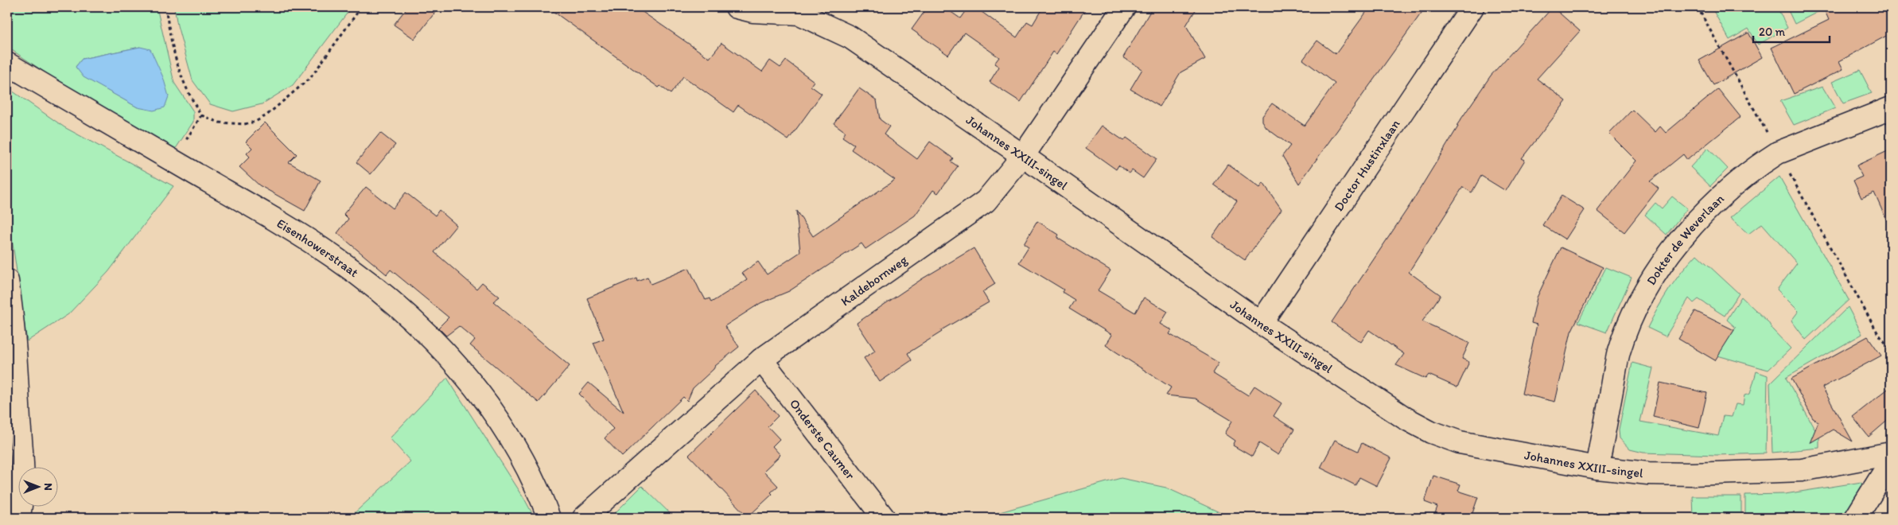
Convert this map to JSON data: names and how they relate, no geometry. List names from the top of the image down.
{
  "streets": {
    "street": [
      "Johannes XXIII-singel",
      "Doctor Hustinxlaan",
      "Dokter de Weverlaan",
      "Eisenhowerstraat",
      "Kaldebornweg",
      "Onderste Caumer"
    ]
  },
  "crossings": [
    ["Johannes XXIII-singel", "Doctor Hustinxlaan"],
    ["Johannes XXIII-singel", "Dokter de Weverlaan"],
    ["Johannes XXIII-singel", "Kaldebornweg"],
    ["Kaldebornweg", "Onderste Caumer"]
  ],
  "scale_bar": "20 m",
  "north": "right"
}
